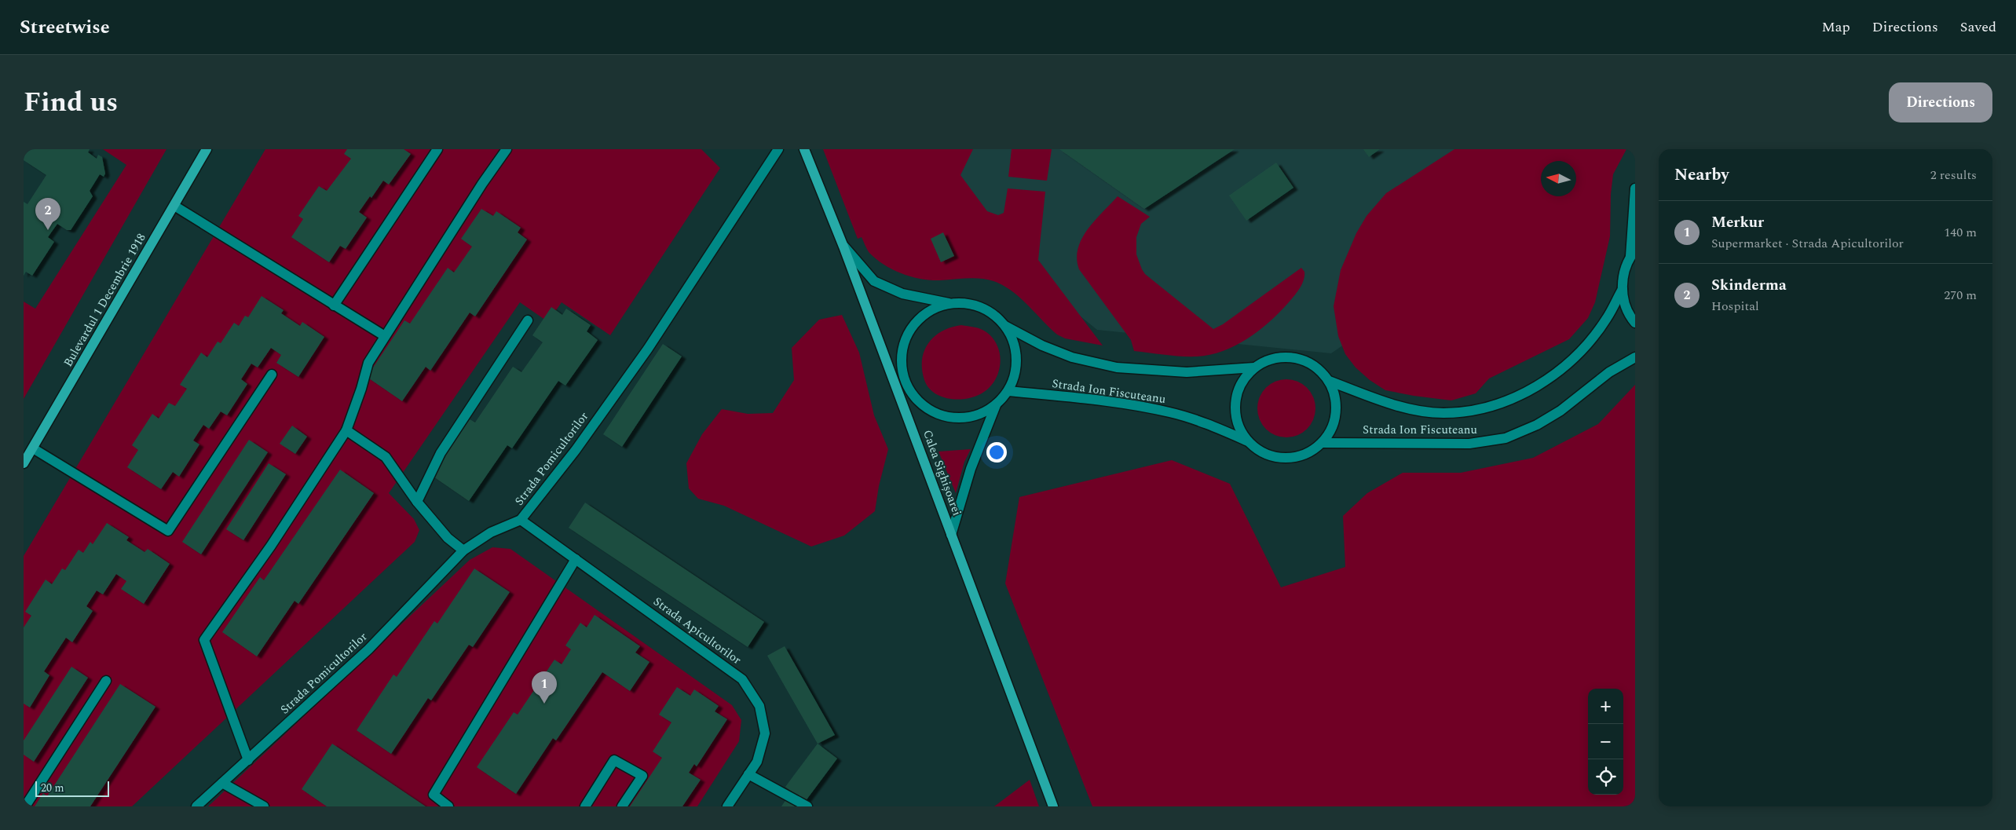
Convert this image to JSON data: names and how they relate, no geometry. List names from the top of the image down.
{
  "streets": {
    "main road": ["Bulevardul 1 Decembrie 1918", "Calea Sighișoarei"],
    "street": ["Strada Ion Fiscuteanu", "Strada Pomicultorilor", "Strada Apicultorilor"]
  },
  "crossings": [
    ["Strada Pomicultorilor", "Strada Apicultorilor"]
  ],
  "scale_bar": "20 m",
  "north": "left",
  "page": {
    "header": "Streetwise",
    "nav": ["Map", "Directions", "Saved"],
    "title": "Find us",
    "buttons": "Directions",
    "heading": ["Nearby", "2 results"],
    "pins": ["2", "1"],
    "list": [
      {
        "mark": "1",
        "name": "Merkur",
        "note": "Supermarket · Strada Apicultorilor",
        "value": "140 m"
      },
      {
        "mark": "2",
        "name": "Skinderma",
        "note": "Hospital",
        "value": "270 m"
      }
    ],
    "map_buttons": ["+", "−"],
    "scale": "20 m"
  }
}
